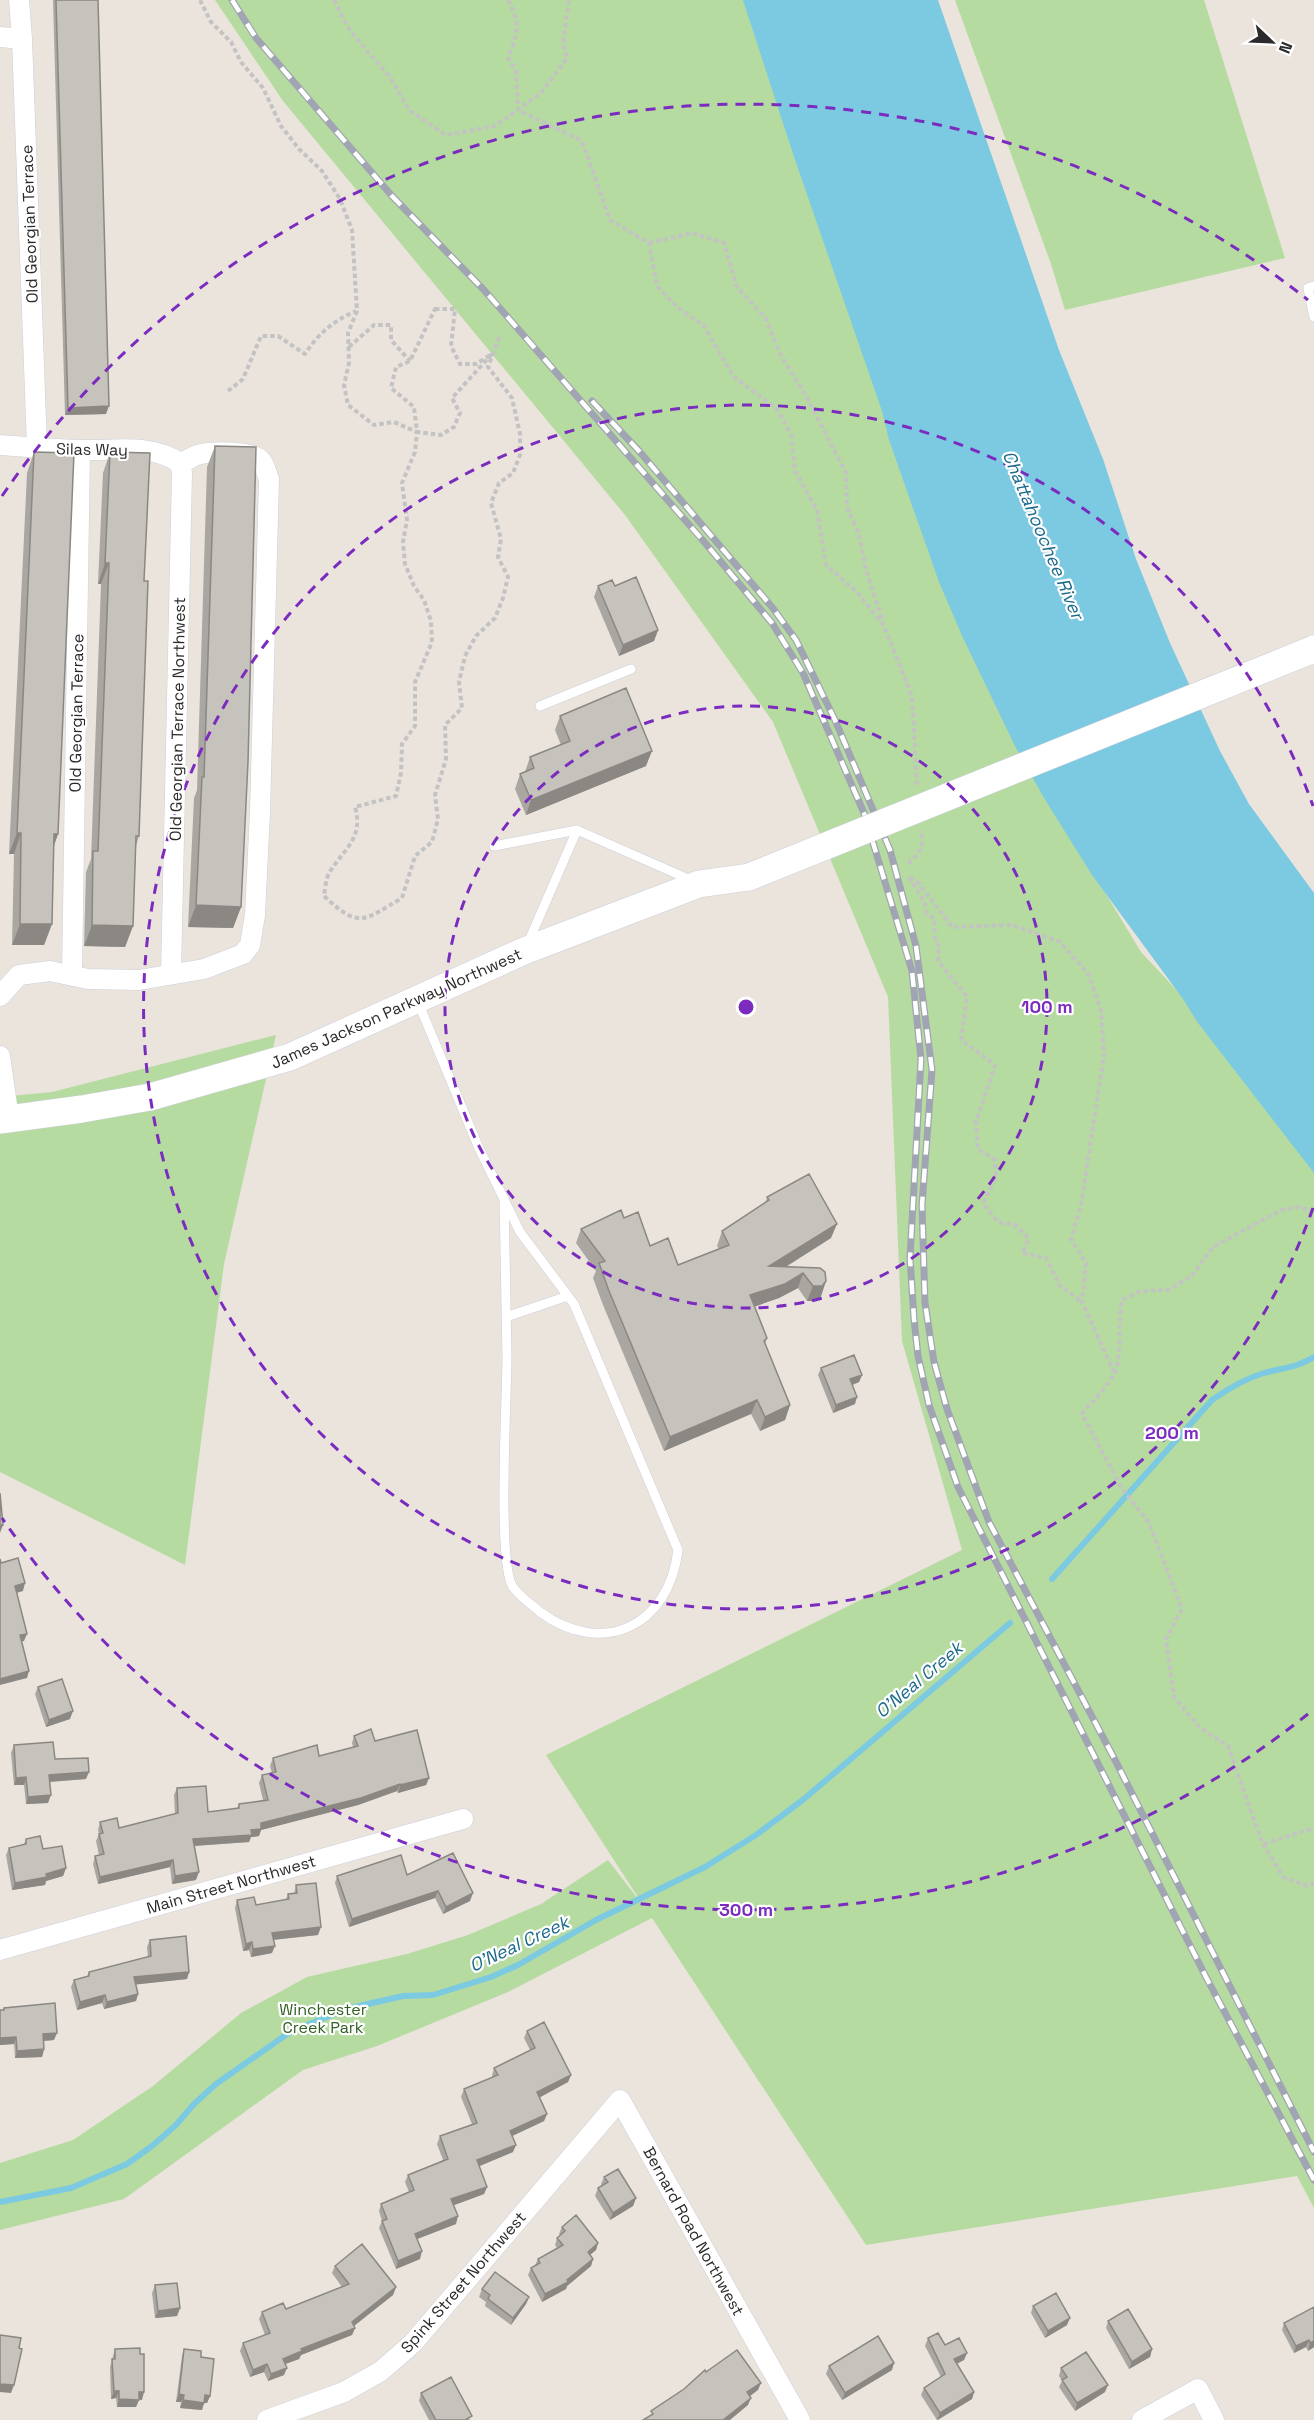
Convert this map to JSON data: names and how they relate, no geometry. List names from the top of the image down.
{
  "streets": {
    "main road": ["James Jackson Parkway Northwest"],
    "street": [
      "Old Georgian Terrace",
      "Silas Way",
      "Old Georgian Terrace Northwest",
      "Main Street Northwest",
      "Bernard Road Northwest",
      "Spink Street Northwest"
    ]
  },
  "crossings": [
    ["Old Georgian Terrace", "Silas Way"],
    ["Silas Way", "Old Georgian Terrace Northwest"],
    ["Bernard Road Northwest", "Spink Street Northwest"]
  ],
  "water": ["Chattahoochee River", "O'Neal Creek"],
  "parks": ["Winchester Creek Park"],
  "north": "bottom right",
  "rings": ["100 m", "200 m", "300 m"]
}
